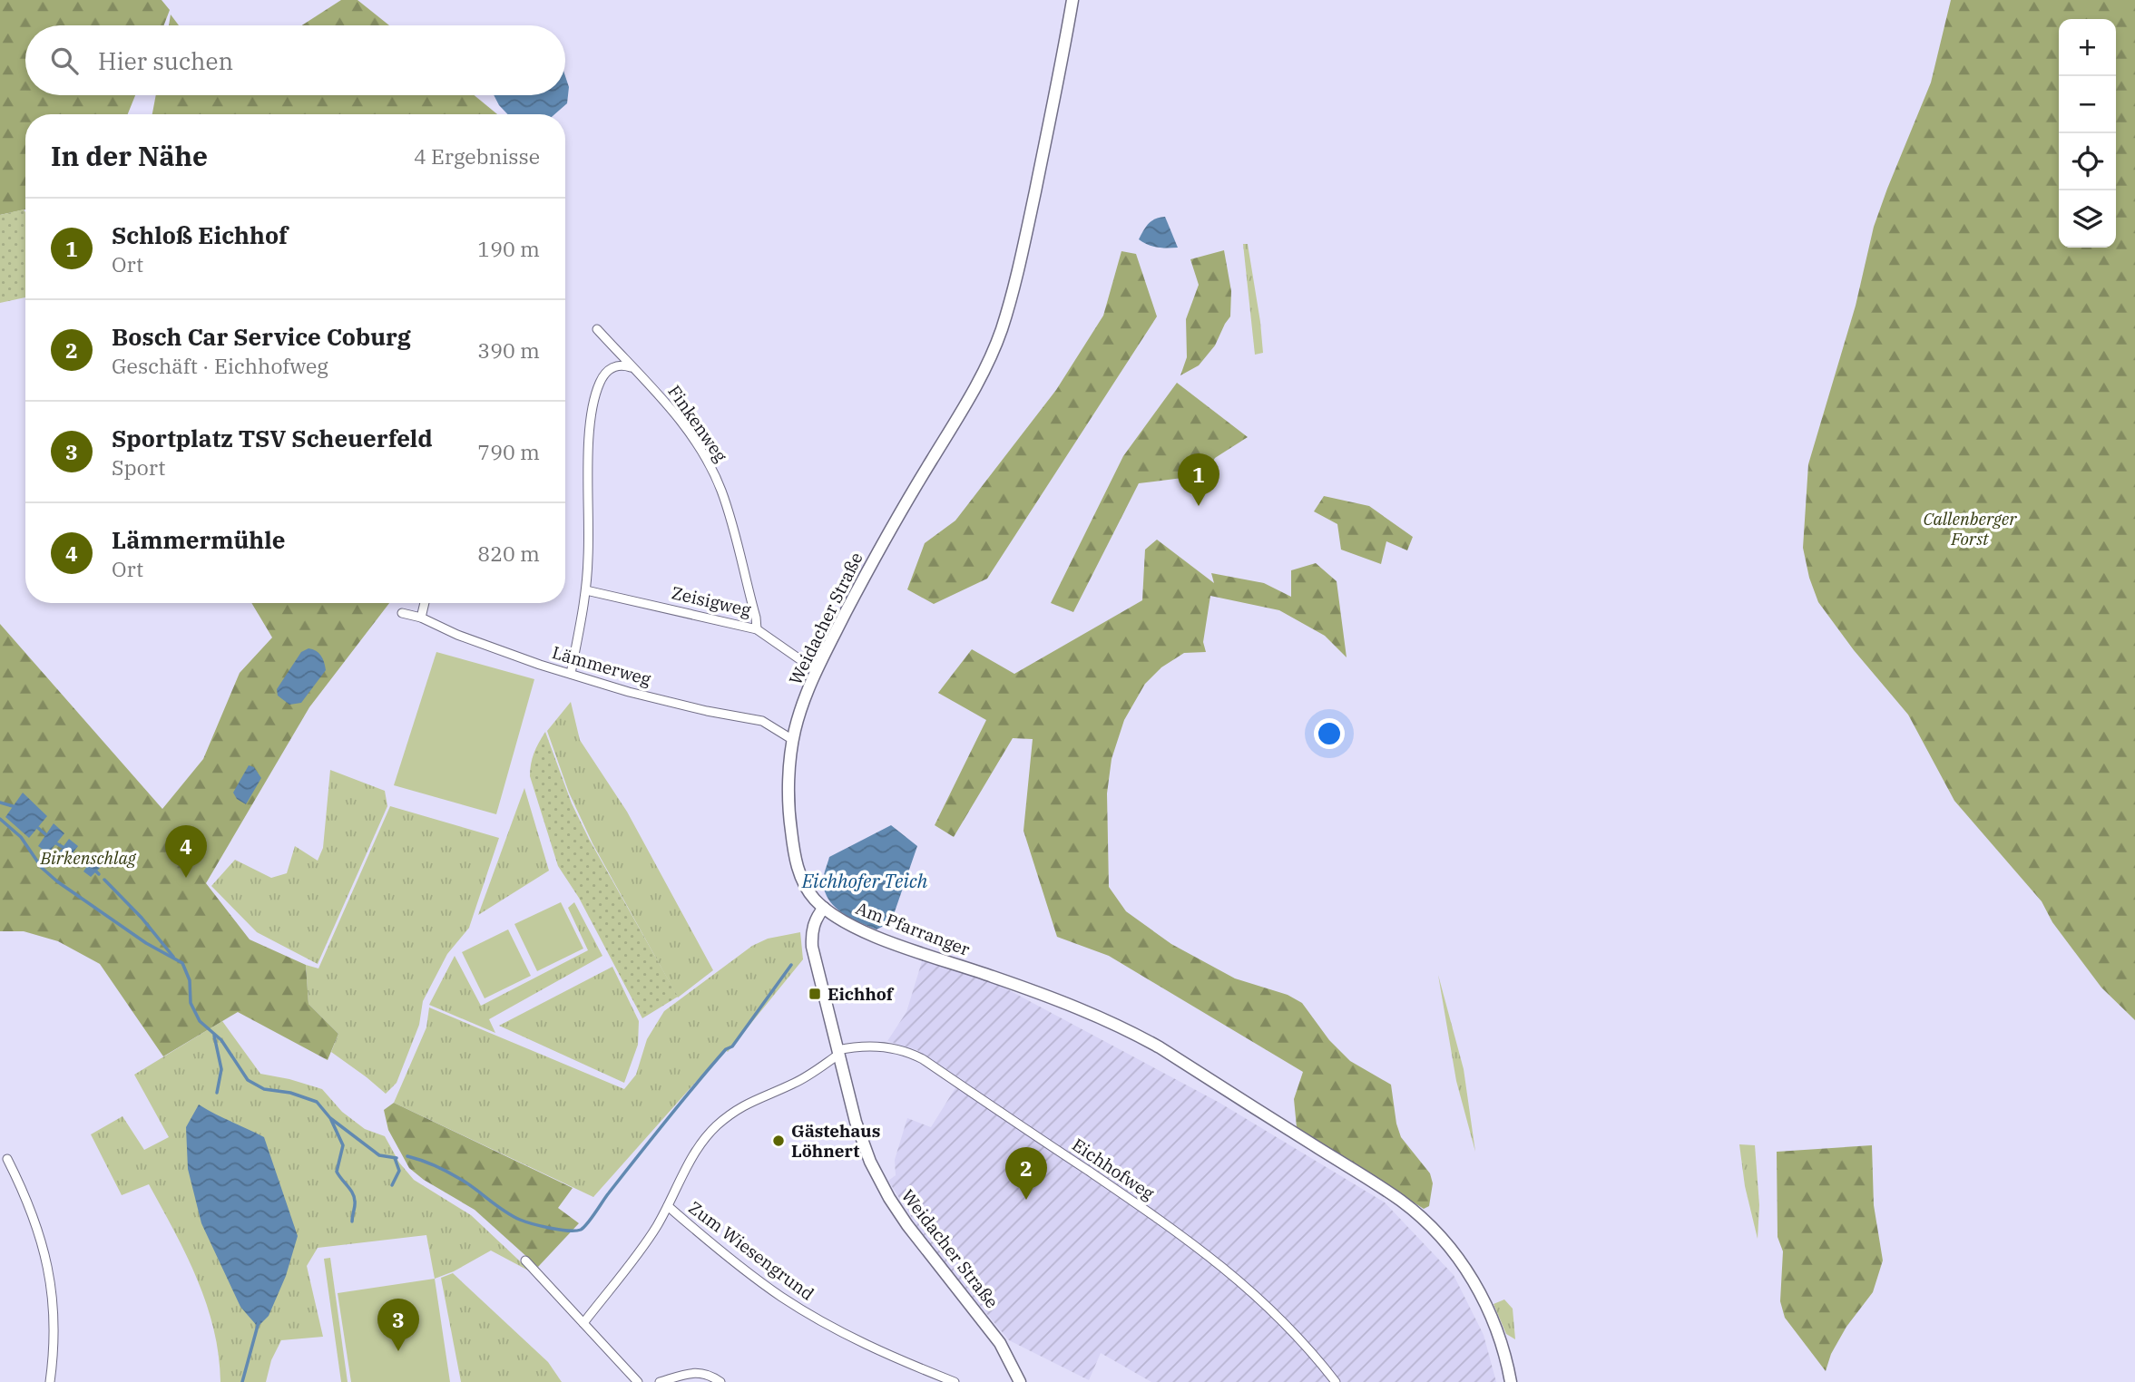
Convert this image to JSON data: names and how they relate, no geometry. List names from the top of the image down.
{
  "streets": {
    "main road": ["Weidacher Straße", "Am Pfarranger"],
    "street": [
      "Finkenweg",
      "Zeisigweg",
      "Lämmerweg",
      "Eichhofweg",
      "Zum Wiesengrund"
    ]
  },
  "crossings": [
    ["Finkenweg", "Zeisigweg"],
    ["Zeisigweg", "Weidacher Straße"],
    ["Weidacher Straße", "Lämmerweg"],
    ["Weidacher Straße", "Am Pfarranger"],
    ["Weidacher Straße", "Eichhofweg"]
  ],
  "water": ["Eichhofer Teich"],
  "parks": ["Callenberger Forst", "Birkenschlag"],
  "places": {
    "transit": ["Eichhof"],
    "other": ["Gästehaus Löhnert"]
  },
  "page": {
    "map_buttons": ["+", "−"],
    "search": "Hier suchen",
    "heading": ["In der Nähe", "4 Ergebnisse"],
    "list": [
      {
        "mark": "1",
        "name": "Schloß Eichhof",
        "note": "Ort",
        "value": "190 m"
      },
      {
        "mark": "2",
        "name": "Bosch Car Service Coburg",
        "note": "Geschäft · Eichhofweg",
        "value": "390 m"
      },
      {
        "mark": "3",
        "name": "Sportplatz TSV Scheuerfeld",
        "note": "Sport",
        "value": "790 m"
      },
      {
        "mark": "4",
        "name": "Lämmermühle",
        "note": "Ort",
        "value": "820 m"
      }
    ],
    "pins": [
      "1",
      "4",
      "2",
      "3"
    ]
  }
}
